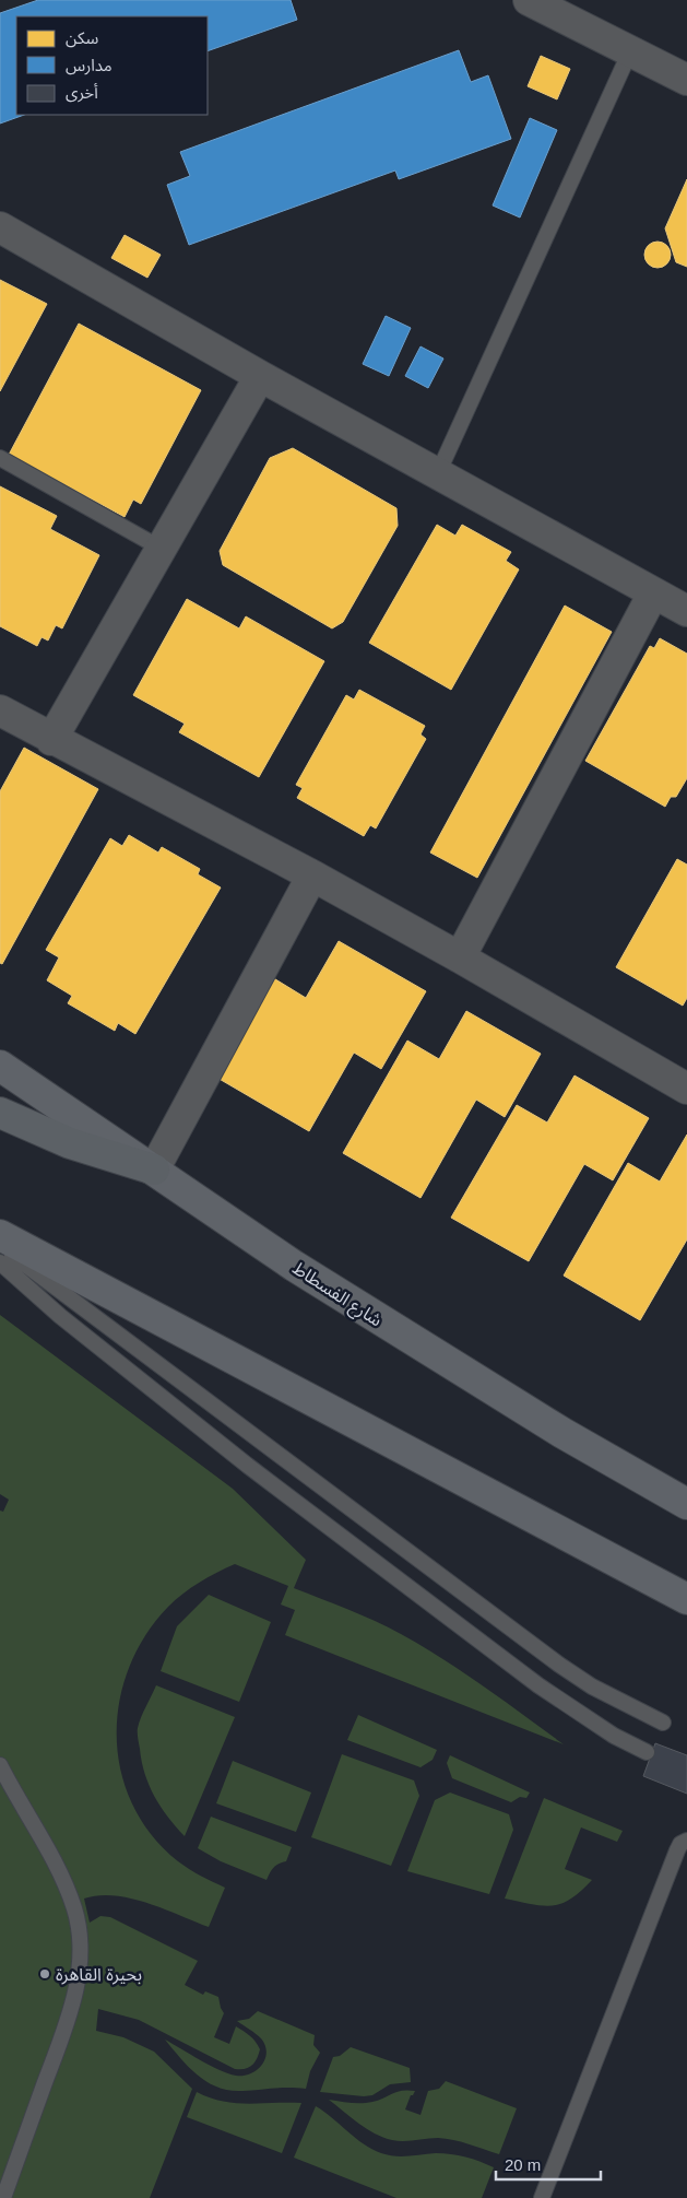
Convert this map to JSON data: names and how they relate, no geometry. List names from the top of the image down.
{
  "streets": {
    "main road": ["شارع الفسطاط"]
  },
  "places": ["بحيرة القاهرة"],
  "legend": ["سكن", "مدارس", "أخرى"],
  "scale_bar": "20 m"
}
